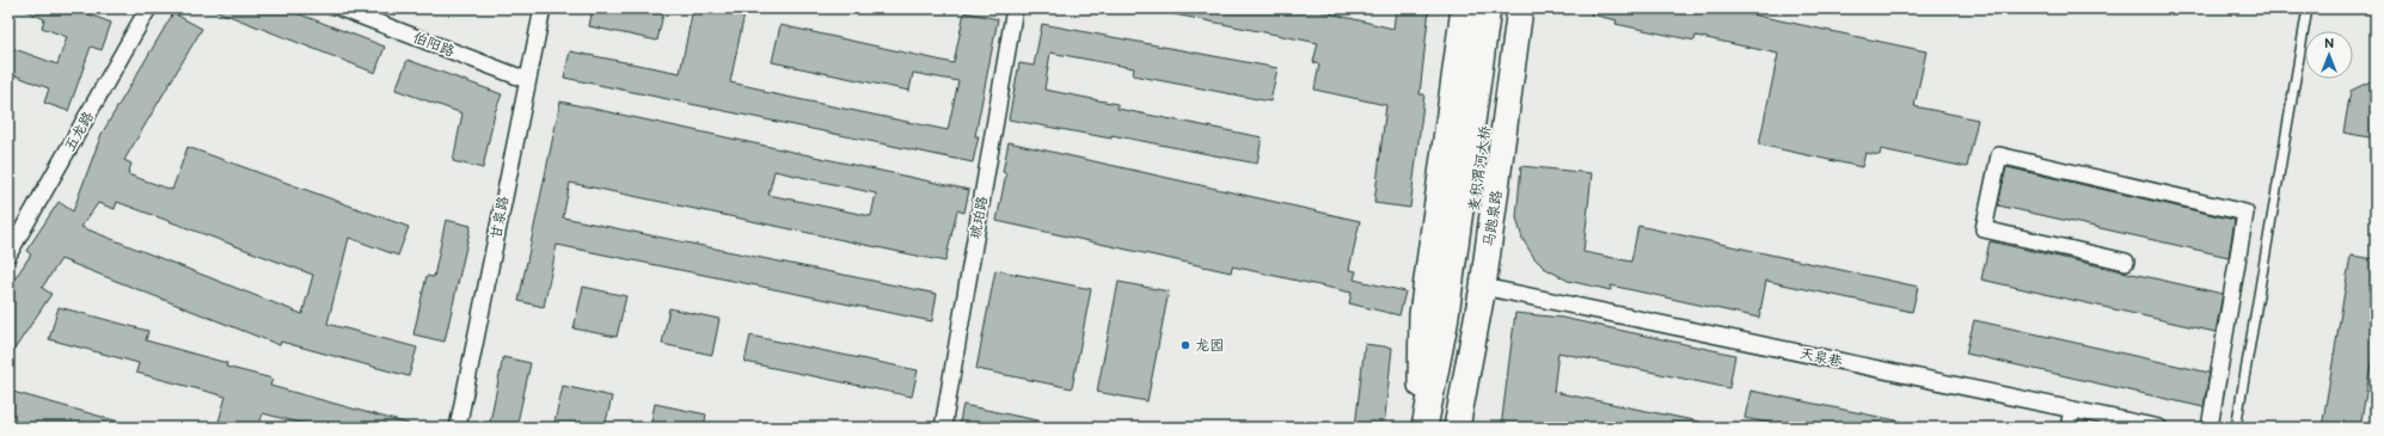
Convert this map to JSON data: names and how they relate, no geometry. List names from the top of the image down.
{
  "streets": {
    "main road": ["麦积渭河大桥", "马跑泉路"],
    "street": [
      "伯阳路",
      "五龙路",
      "甘泉路",
      "琥珀路",
      "天泉巷"
    ]
  },
  "crossings": [
    ["伯阳路", "甘泉路"],
    ["马跑泉路", "天泉巷"]
  ],
  "places": ["龙园"],
  "north": "top"
}
